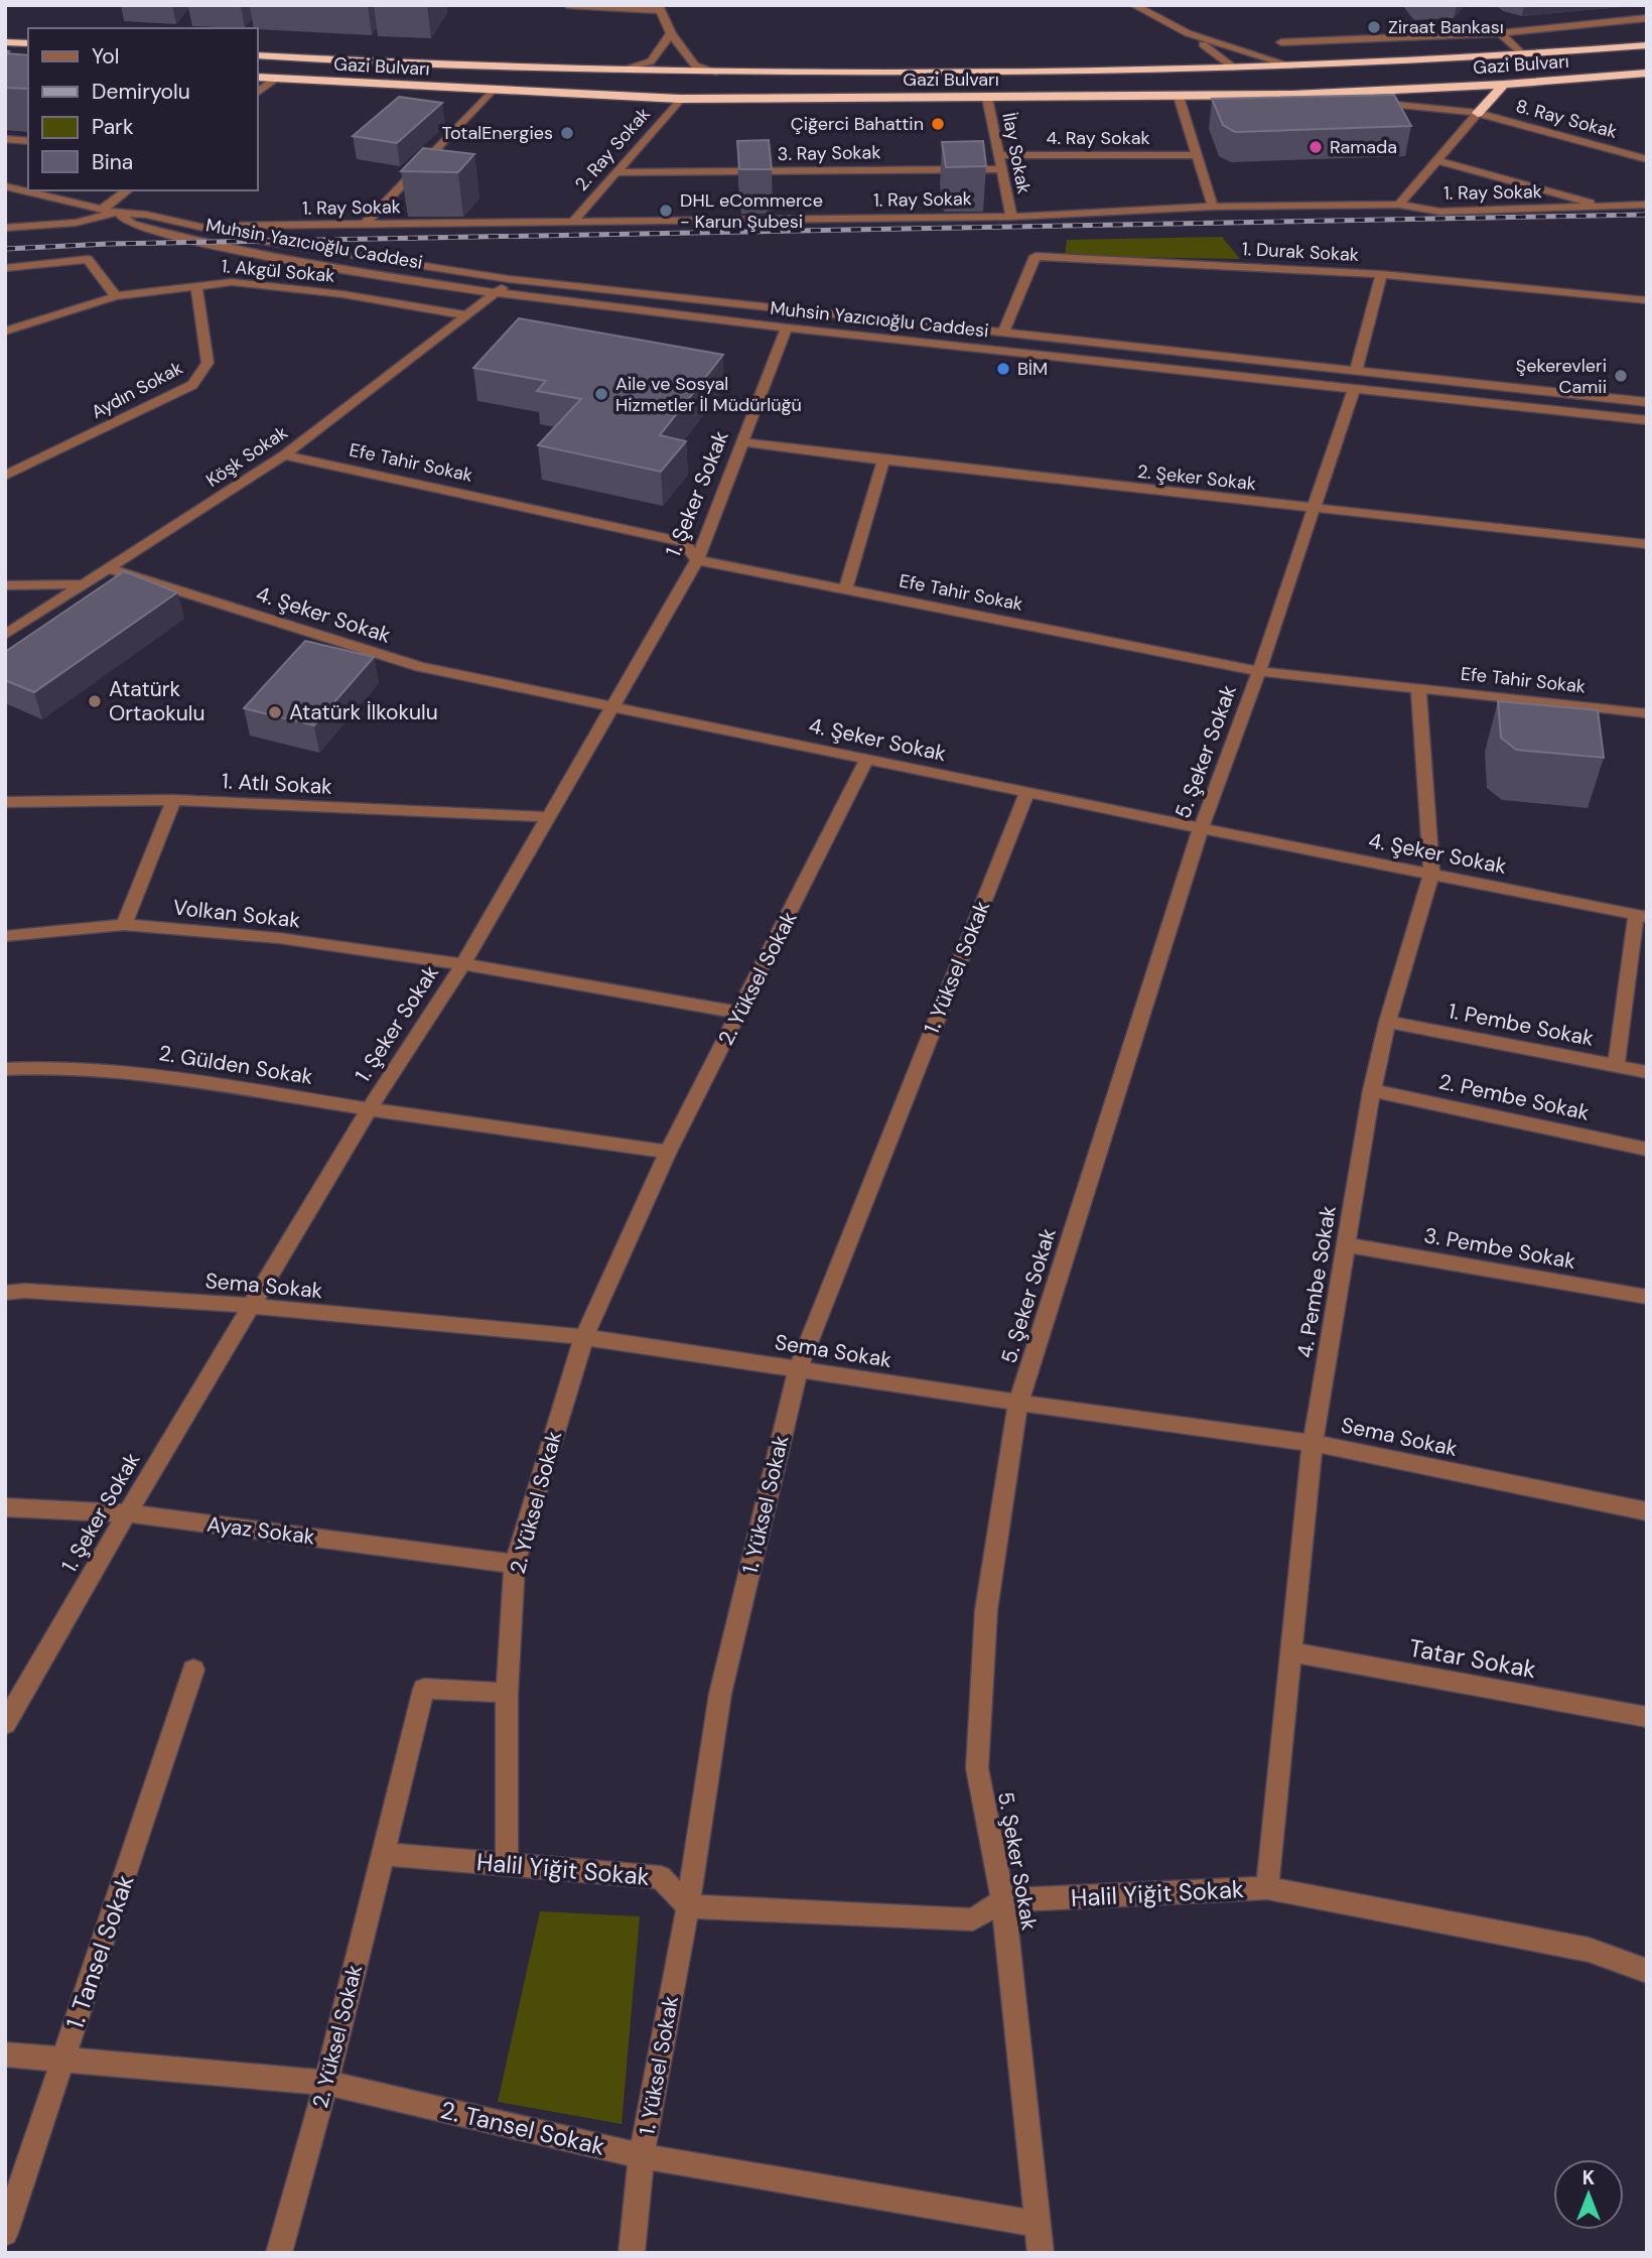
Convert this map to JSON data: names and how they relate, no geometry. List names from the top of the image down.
{
  "streets": {
    "highway": ["Gazi Bulvarı"],
    "street": [
      "8. Ray Sokak",
      "4. Ray Sokak",
      "2. Ray Sokak",
      "3. Ray Sokak",
      "İlay Sokak",
      "1. Ray Sokak",
      "Muhsin Yazıcıoğlu Caddesi",
      "1. Durak Sokak",
      "1. Akgül Sokak",
      "Aydın Sokak",
      "Köşk Sokak",
      "Efe Tahir Sokak",
      "2. Şeker Sokak",
      "1. Şeker Sokak",
      "4. Şeker Sokak",
      "5. Şeker Sokak",
      "1. Atlı Sokak",
      "Volkan Sokak",
      "1. Yüksel Sokak",
      "2. Yüksel Sokak",
      "1. Pembe Sokak",
      "2. Gülden Sokak",
      "2. Pembe Sokak",
      "3. Pembe Sokak",
      "4. Pembe Sokak",
      "Sema Sokak",
      "Ayaz Sokak",
      "Tatar Sokak",
      "Halil Yiğit Sokak",
      "1. Tansel Sokak",
      "2. Tansel Sokak"
    ]
  },
  "crossings": [
    ["Gazi Bulvarı", "8. Ray Sokak"],
    ["Gazi Bulvarı", "2. Ray Sokak"],
    ["Gazi Bulvarı", "İlay Sokak"],
    ["4. Ray Sokak", "İlay Sokak"],
    ["2. Ray Sokak", "3. Ray Sokak"],
    ["2. Ray Sokak", "1. Ray Sokak"],
    ["3. Ray Sokak", "İlay Sokak"],
    ["İlay Sokak", "1. Ray Sokak"],
    ["1. Ray Sokak", "Muhsin Yazıcıoğlu Caddesi"],
    ["Muhsin Yazıcıoğlu Caddesi", "1. Durak Sokak"],
    ["Muhsin Yazıcıoğlu Caddesi", "Köşk Sokak"],
    ["Muhsin Yazıcıoğlu Caddesi", "1. Şeker Sokak"],
    ["Muhsin Yazıcıoğlu Caddesi", "5. Şeker Sokak"],
    ["1. Durak Sokak", "5. Şeker Sokak"],
    ["1. Akgül Sokak", "Aydın Sokak"],
    ["1. Akgül Sokak", "Köşk Sokak"],
    ["Köşk Sokak", "Efe Tahir Sokak"],
    ["Köşk Sokak", "4. Şeker Sokak"],
    ["Efe Tahir Sokak", "1. Şeker Sokak"],
    ["Efe Tahir Sokak", "5. Şeker Sokak"],
    ["Efe Tahir Sokak", "4. Pembe Sokak"],
    ["2. Şeker Sokak", "1. Şeker Sokak"],
    ["2. Şeker Sokak", "5. Şeker Sokak"],
    ["1. Şeker Sokak", "4. Şeker Sokak"],
    ["1. Şeker Sokak", "1. Atlı Sokak"],
    ["1. Şeker Sokak", "Volkan Sokak"],
    ["1. Şeker Sokak", "2. Gülden Sokak"],
    ["1. Şeker Sokak", "Sema Sokak"],
    ["1. Şeker Sokak", "Ayaz Sokak"],
    ["4. Şeker Sokak", "5. Şeker Sokak"],
    ["4. Şeker Sokak", "1. Yüksel Sokak"],
    ["4. Şeker Sokak", "2. Yüksel Sokak"],
    ["4. Şeker Sokak", "4. Pembe Sokak"],
    ["5. Şeker Sokak", "Sema Sokak"],
    ["5. Şeker Sokak", "Halil Yiğit Sokak"],
    ["5. Şeker Sokak", "2. Tansel Sokak"],
    ["Volkan Sokak", "2. Yüksel Sokak"],
    ["1. Yüksel Sokak", "Sema Sokak"],
    ["1. Yüksel Sokak", "Halil Yiğit Sokak"],
    ["1. Yüksel Sokak", "2. Tansel Sokak"],
    ["2. Yüksel Sokak", "2. Gülden Sokak"],
    ["2. Yüksel Sokak", "Sema Sokak"],
    ["2. Yüksel Sokak", "Ayaz Sokak"],
    ["2. Yüksel Sokak", "Halil Yiğit Sokak"],
    ["2. Yüksel Sokak", "2. Tansel Sokak"],
    ["1. Pembe Sokak", "4. Pembe Sokak"],
    ["2. Pembe Sokak", "4. Pembe Sokak"],
    ["3. Pembe Sokak", "4. Pembe Sokak"],
    ["4. Pembe Sokak", "Sema Sokak"],
    ["4. Pembe Sokak", "Tatar Sokak"],
    ["4. Pembe Sokak", "Halil Yiğit Sokak"],
    ["1. Tansel Sokak", "2. Tansel Sokak"]
  ],
  "places": [
    "Ziraat Bankası",
    "Çiğerci Bahattin",
    "TotalEnergies",
    "Ramada",
    "DHL eCommerce - Karun Şubesi",
    "BİM",
    "Şekerevleri Camii",
    "Aile ve Sosyal Hizmetler İl Müdürlüğü",
    "Atatürk Ortaokulu",
    "Atatürk İlkokulu"
  ],
  "legend": [
    "Yol",
    "Demiryolu",
    "Park",
    "Bina"
  ],
  "north": "top"
}
